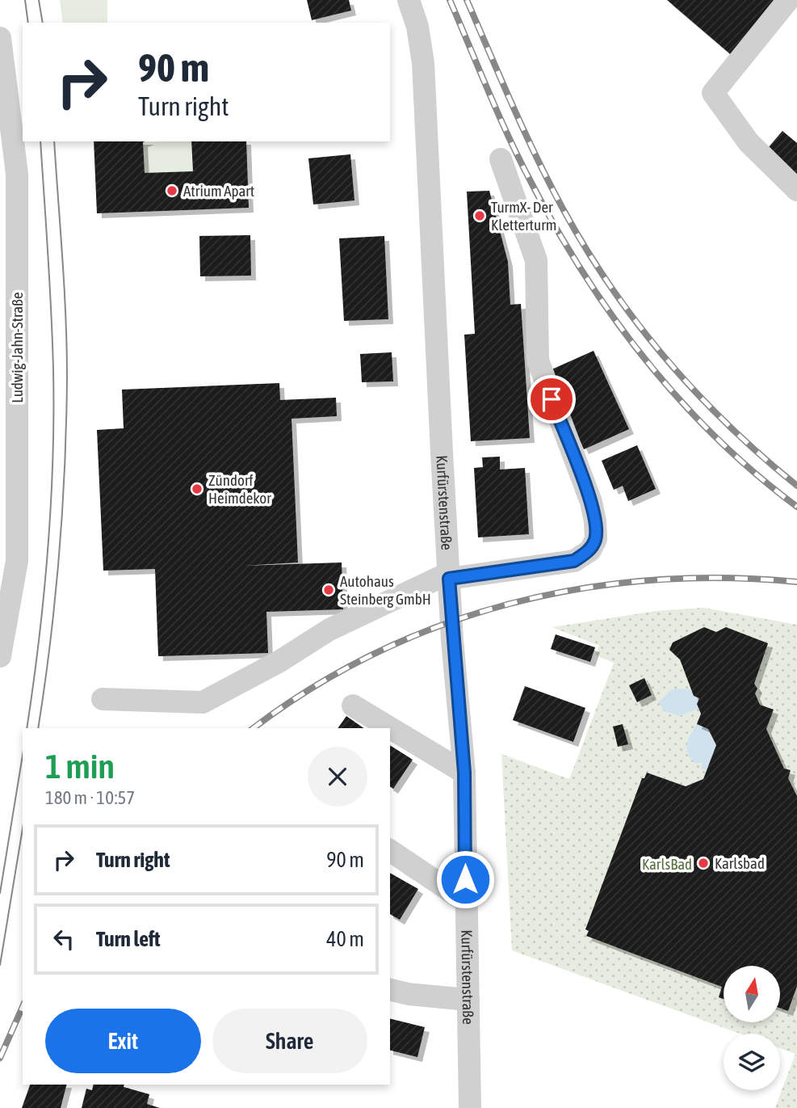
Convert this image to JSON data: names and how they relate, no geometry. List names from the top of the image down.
{
  "streets": {
    "street": ["Ludwig-Jahn-Straße", "Kurfürstenstraße"]
  },
  "parks": ["KarlsBad"],
  "places": [
    "Atrium Apart",
    "TurmX- Der Kletterturm",
    "Zündorf Heimdekor",
    "Autohaus Steinberg GmbH",
    "Karlsbad"
  ],
  "north": "top",
  "page": {
    "turn": ["90 m", "Turn right"],
    "heading": ["1 min", "180 m · 10:57"],
    "list": [
      {
        "name": "Turn right",
        "value": "90 m"
      },
      {
        "name": "Turn left",
        "value": "40 m"
      }
    ],
    "buttons": ["Exit", "Share"]
  }
}
